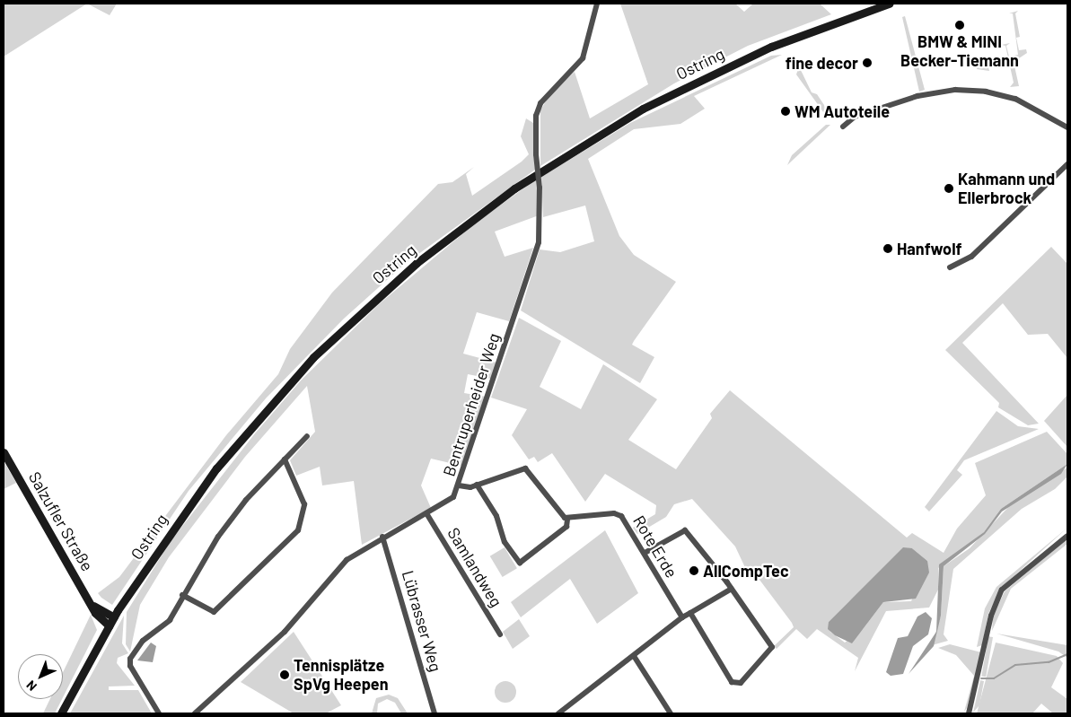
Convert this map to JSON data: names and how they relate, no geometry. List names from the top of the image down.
{
  "streets": {
    "main road": ["Ostring", "Salzufler Straße"],
    "street": [
      "Bentruperheider Weg",
      "Rote Erde",
      "Samlandweg",
      "Lübrasser Weg"
    ]
  },
  "crossings": [
    ["Ostring", "Salzufler Straße"],
    ["Bentruperheider Weg", "Samlandweg"],
    ["Bentruperheider Weg", "Lübrasser Weg"]
  ],
  "places": [
    "BMW & MINI Becker-Tiemann",
    "fine decor",
    "WM Autoteile",
    "Kahmann und Ellerbrock",
    "Hanfwolf",
    "AllCompTec",
    "Tennisplätze SpVg Heepen"
  ],
  "north": "bottom left"
}
